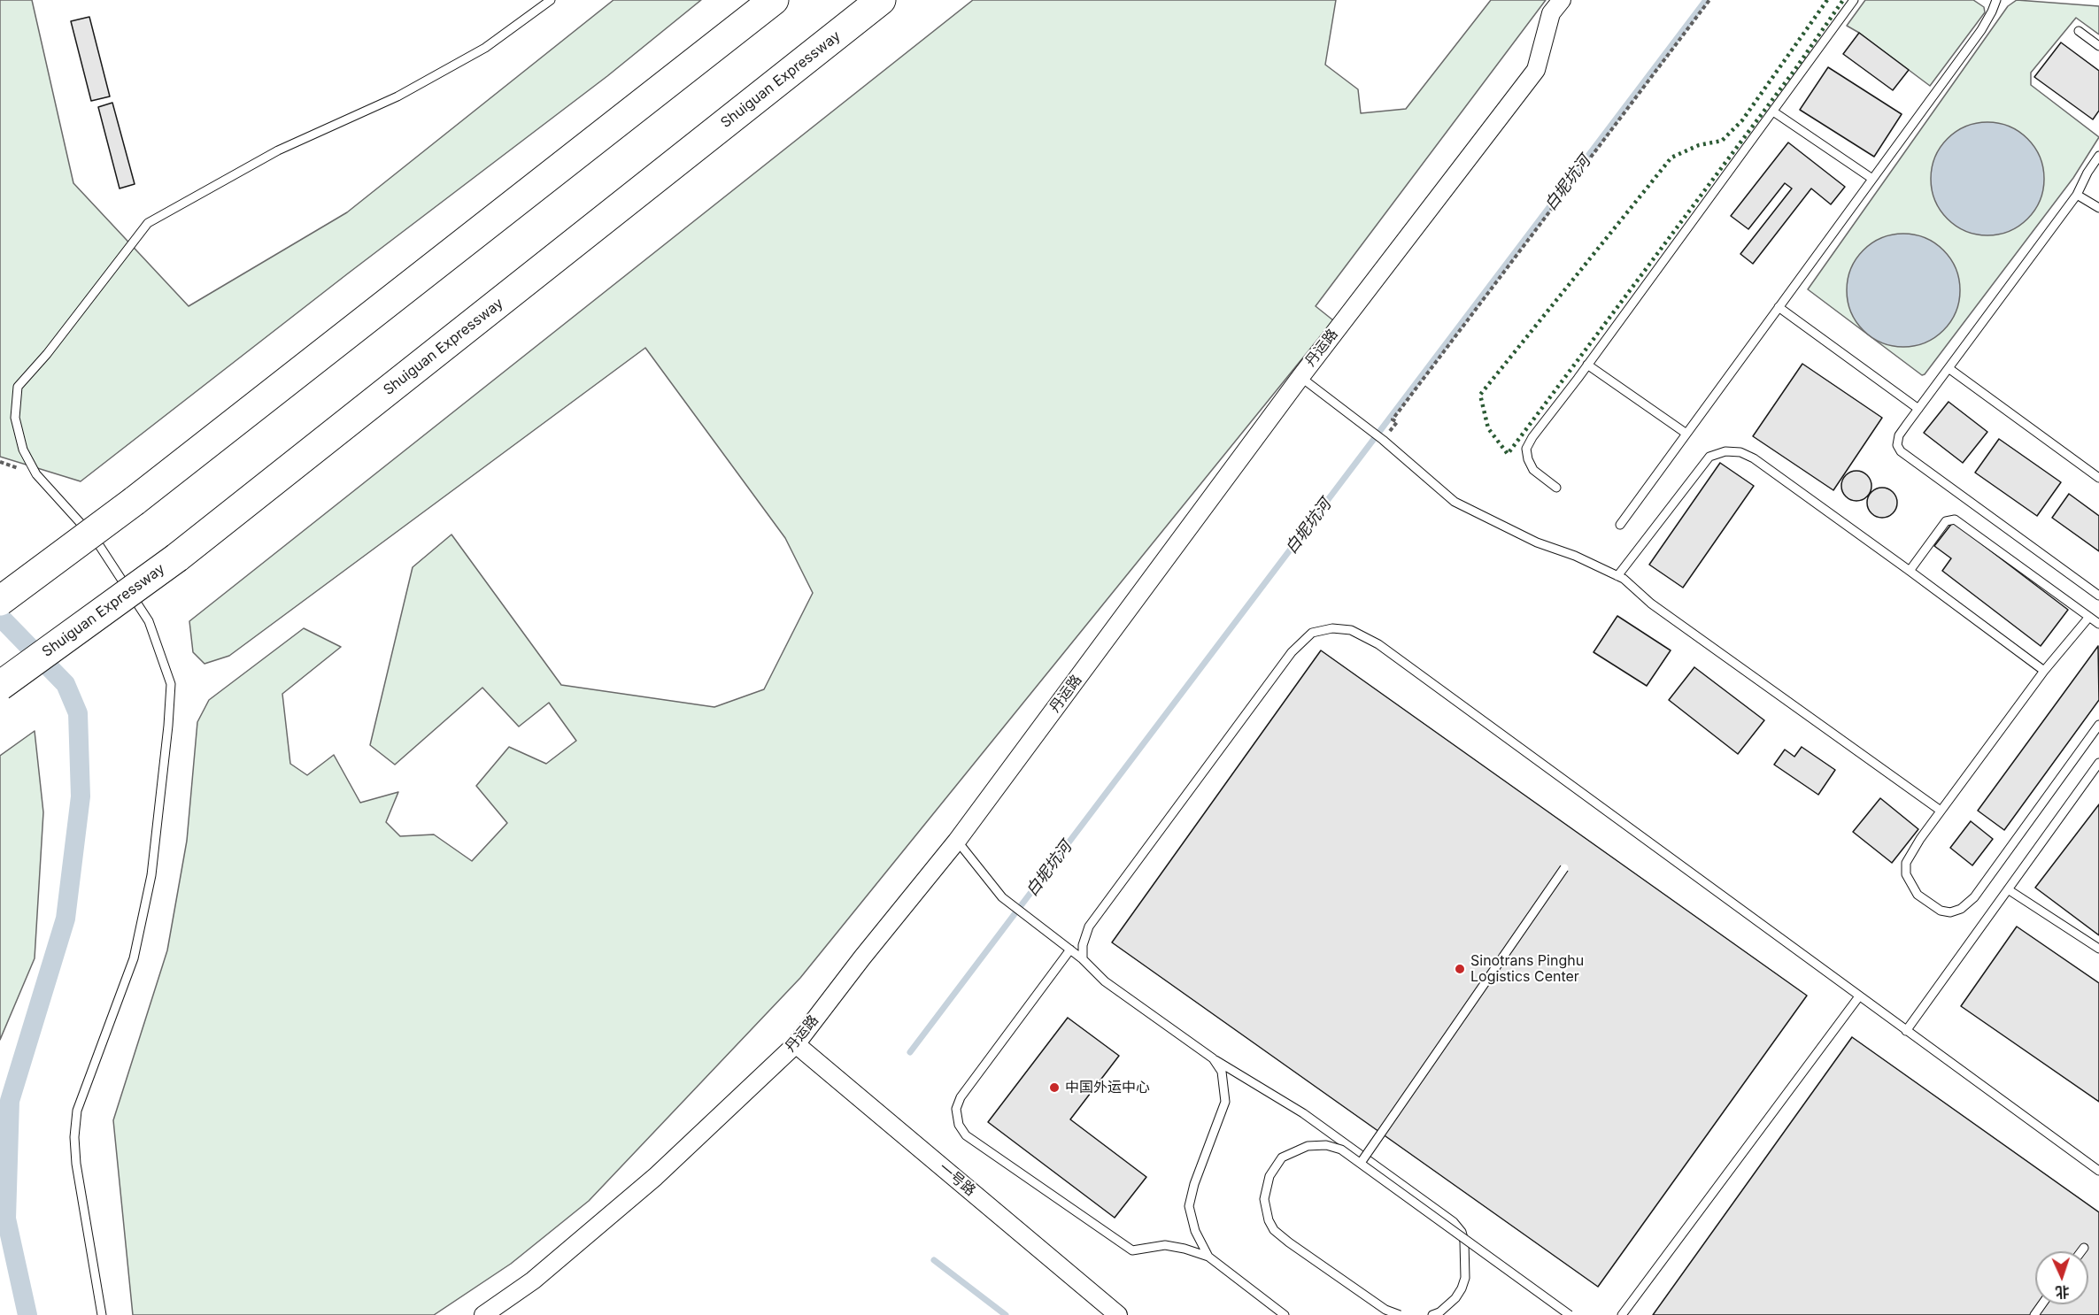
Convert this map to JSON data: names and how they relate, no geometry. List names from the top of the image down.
{
  "streets": {
    "highway": ["Shuiguan Expressway"],
    "street": ["丹运路", "一号路"]
  },
  "crossings": [
    ["丹运路", "一号路"]
  ],
  "water": ["白坭坑河"],
  "places": ["Sinotrans Pinghu Logistics Center", "中国外运中心"],
  "north": "bottom"
}
